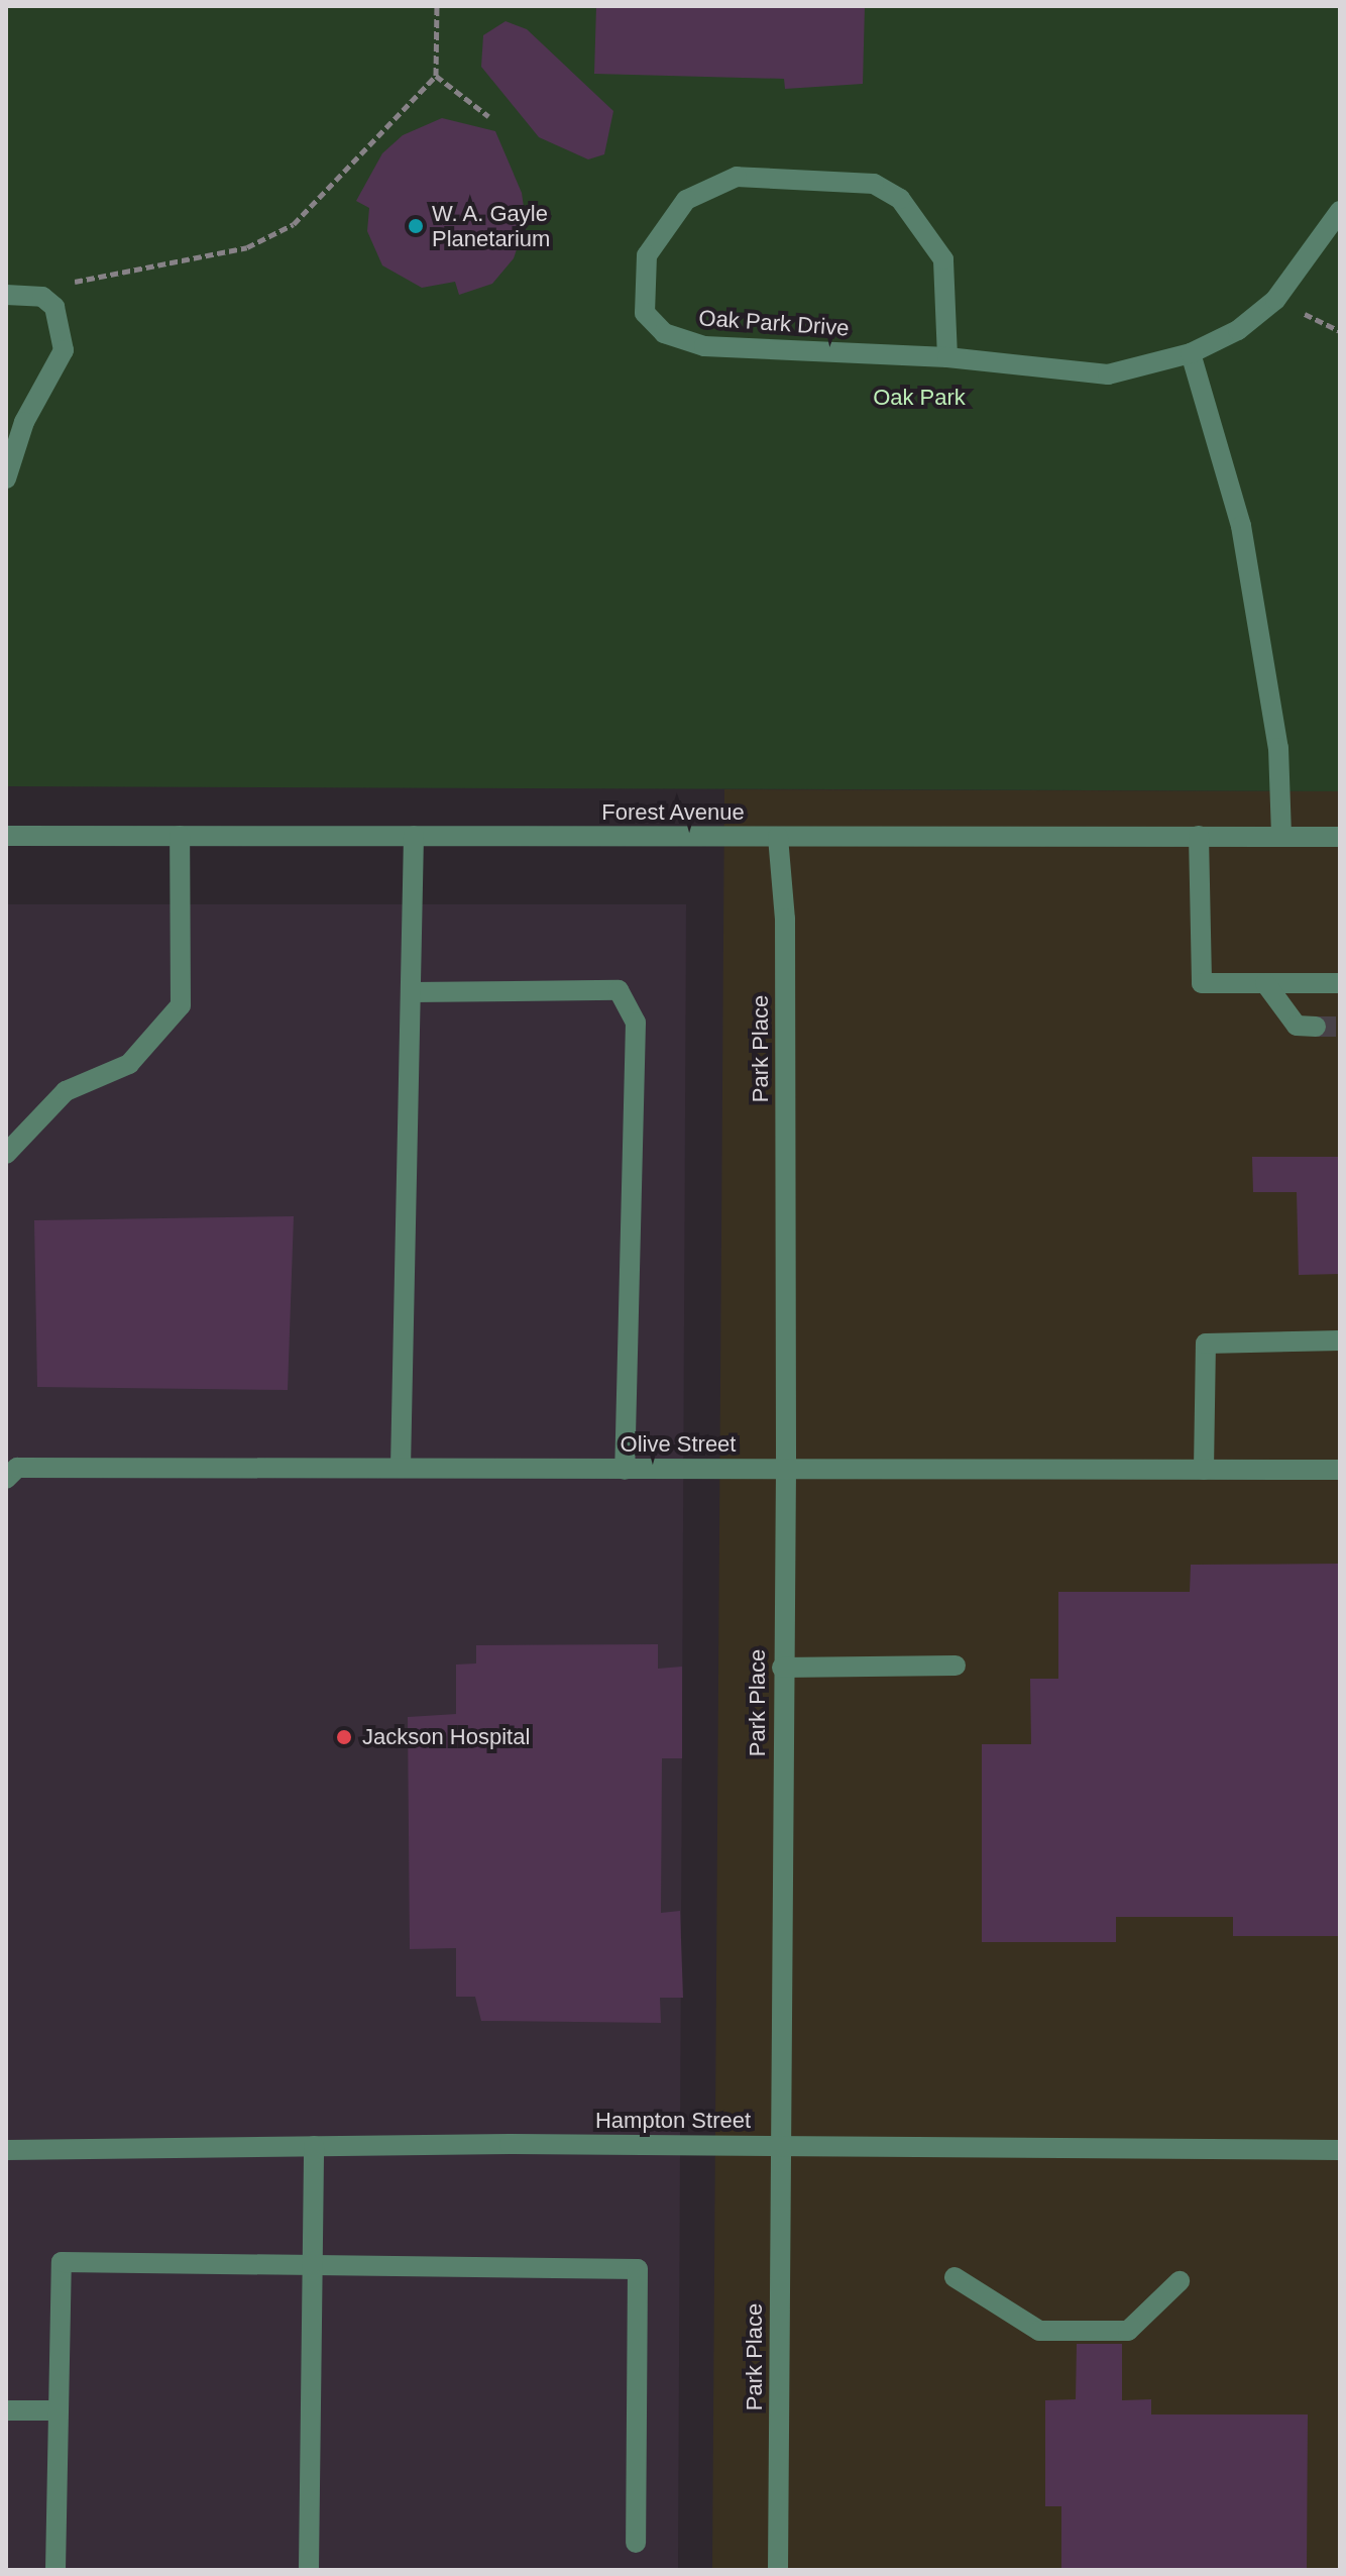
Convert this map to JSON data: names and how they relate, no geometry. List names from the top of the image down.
{
  "streets": {
    "street": [
      "Oak Park Drive",
      "Forest Avenue",
      "Park Place",
      "Olive Street",
      "Hampton Street"
    ]
  },
  "crossings": [
    ["Forest Avenue", "Park Place"],
    ["Park Place", "Olive Street"],
    ["Park Place", "Hampton Street"]
  ],
  "parks": ["Oak Park"],
  "places": ["W. A. Gayle Planetarium", "Jackson Hospital"]
}
